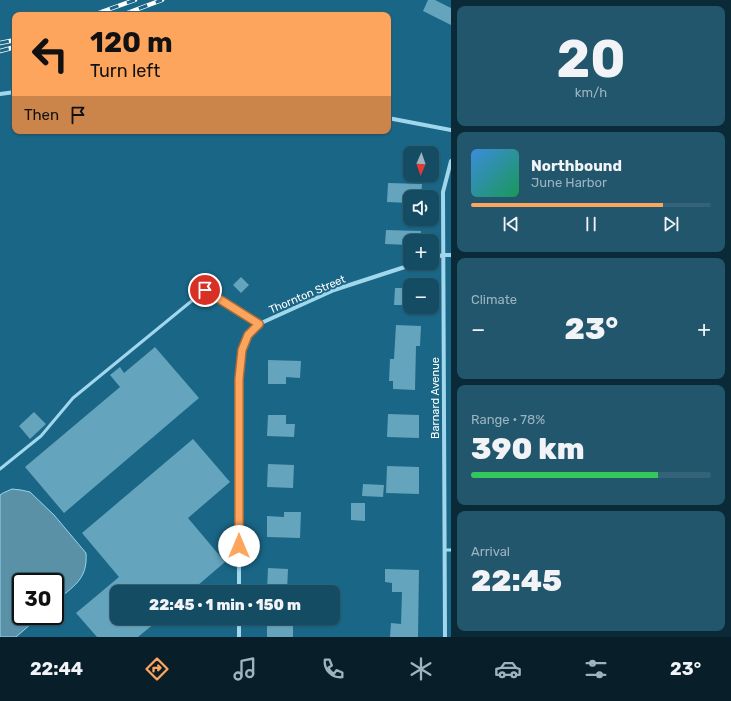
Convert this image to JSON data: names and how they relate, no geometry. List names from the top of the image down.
{
  "streets": {
    "street": ["Thornton Street", "Barnard Avenue"]
  },
  "north": "bottom",
  "page": {
    "tile": [
      ["20", "km/h"],
      "Climate",
      ["Range · 78%", "390 km"],
      ["Arrival", "22:45"]
    ],
    "turn": ["120 m", "Turn left"],
    "then": "Then",
    "map_buttons": ["+", "−"],
    "song": ["Northbound", "June Harbor"],
    "heat": ["−", "23°", "+"],
    "limit": "30",
    "trip": "22:45 · 1 min · 150 m",
    "tabs": ["22:44", "23°"]
  }
}
